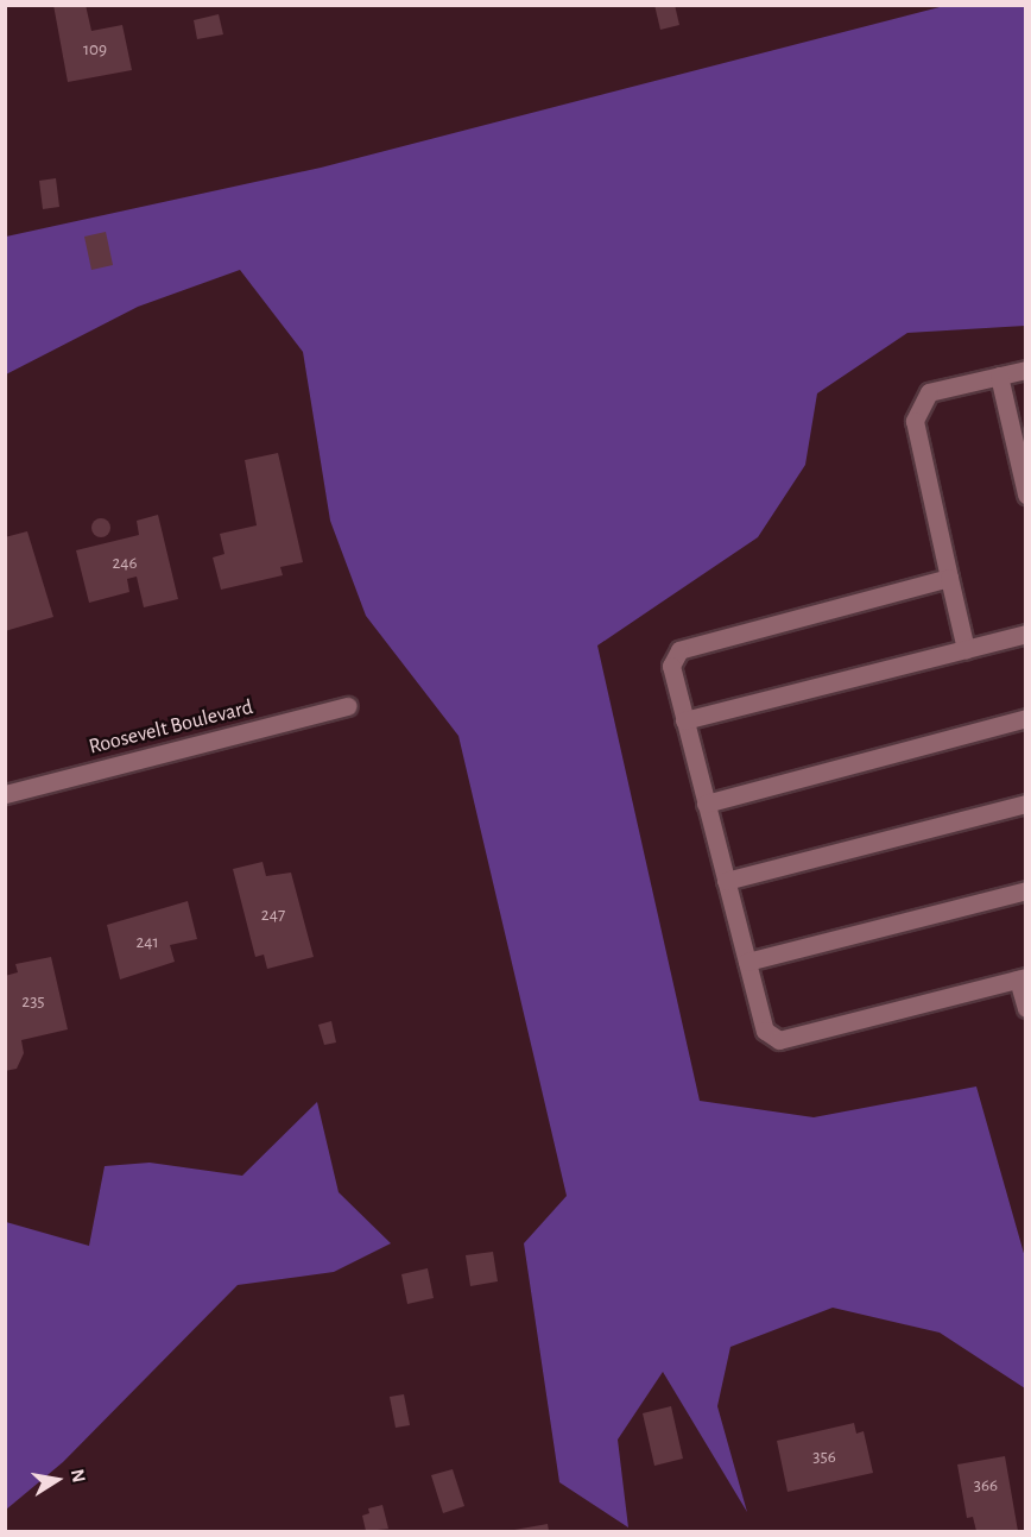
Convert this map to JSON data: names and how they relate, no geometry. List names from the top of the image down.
{
  "streets": {
    "street": ["Roosevelt Boulevard"]
  },
  "house_numbers": [
    "109",
    "246",
    "247",
    "241",
    "235",
    "356",
    "366"
  ],
  "north": "right"
}
